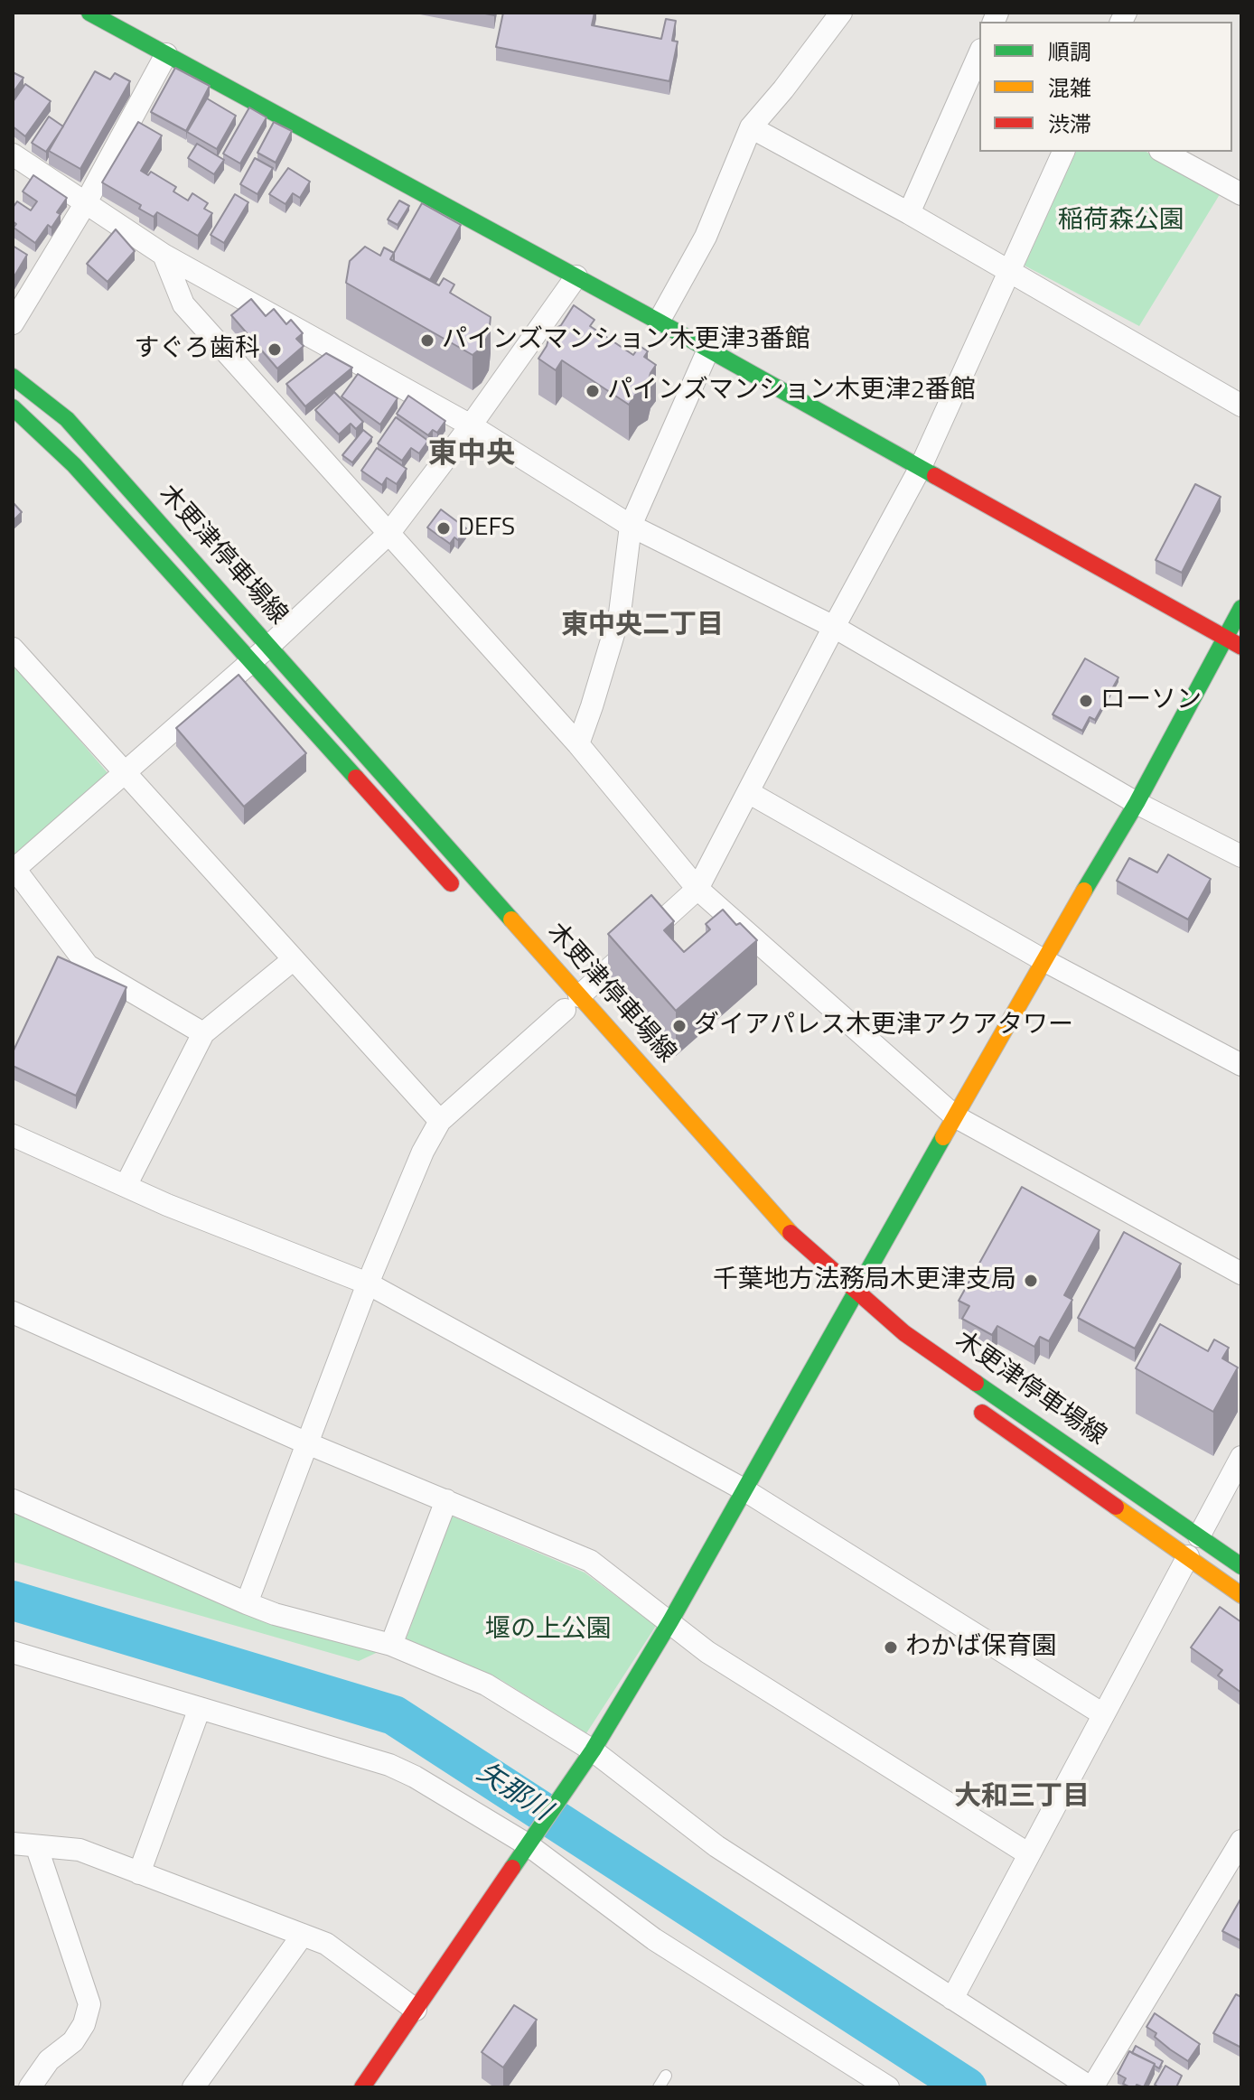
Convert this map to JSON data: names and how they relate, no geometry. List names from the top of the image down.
{
  "streets": {
    "street": ["木更津停車場線"]
  },
  "districts": ["東中央", "東中央二丁目", "大和三丁目"],
  "water": ["矢那川"],
  "parks": ["稲荷森公園", "堰の上公園"],
  "places": [
    "パインズマンション木更津3番館",
    "すぐろ歯科",
    "パインズマンション木更津2番館",
    "DEFS",
    "ローソン",
    "ダイアパレス木更津アクアタワー",
    "千葉地方法務局木更津支局",
    "わかば保育園"
  ],
  "legend": ["順調", "混雑", "渋滞"]
}
